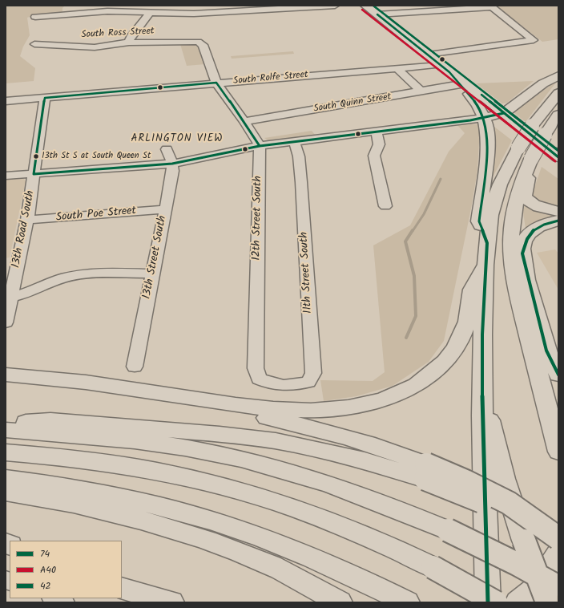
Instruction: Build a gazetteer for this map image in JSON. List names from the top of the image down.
{
  "streets": {
    "street": [
      "South Ross Street",
      "South Rolfe Street",
      "South Quinn Street",
      "South Poe Street",
      "12th Street South",
      "13th Road South",
      "13th Street South",
      "11th Street South"
    ]
  },
  "crossings": [
    ["South Ross Street", "South Rolfe Street"],
    ["South Rolfe Street", "13th Road South"],
    ["South Poe Street", "13th Road South"],
    ["South Poe Street", "13th Street South"],
    ["12th Street South", "11th Street South"]
  ],
  "districts": ["ARLINGTON VIEW"],
  "places": ["13th St S at South Queen St"],
  "lines": ["transit line 42", "transit line A40", "transit line 74"],
  "legend": ["74", "A40", "42"]
}
